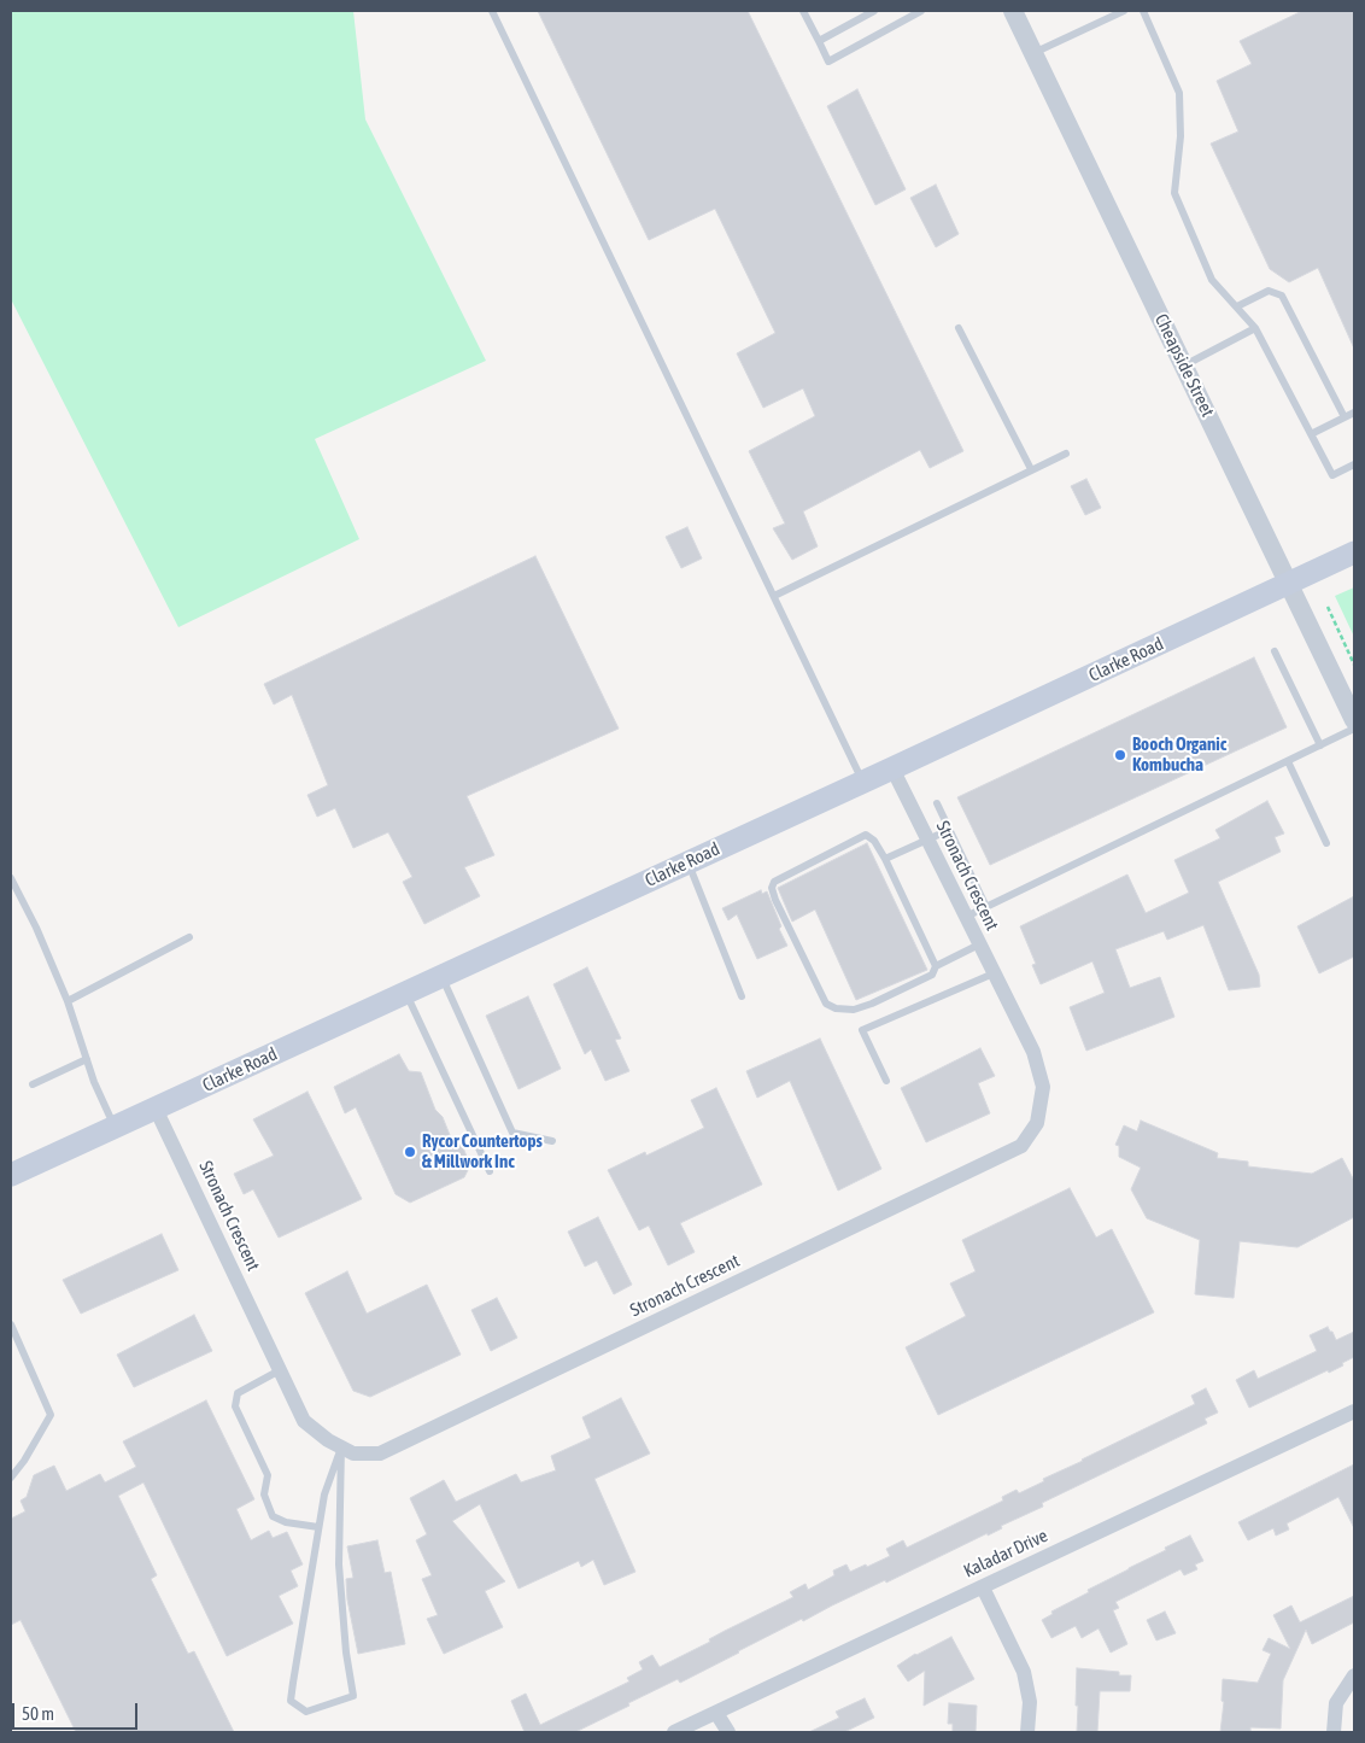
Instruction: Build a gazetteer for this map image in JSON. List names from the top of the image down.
{
  "streets": {
    "main road": ["Clarke Road"],
    "street": ["Cheapside Street", "Stronach Crescent", "Kaladar Drive"]
  },
  "crossings": [
    ["Cheapside Street", "Clarke Road"],
    ["Clarke Road", "Stronach Crescent"]
  ],
  "places": ["Booch Organic Kombucha", "Rycor Countertops & Millwork Inc"],
  "scale_bar": "50 m"
}
